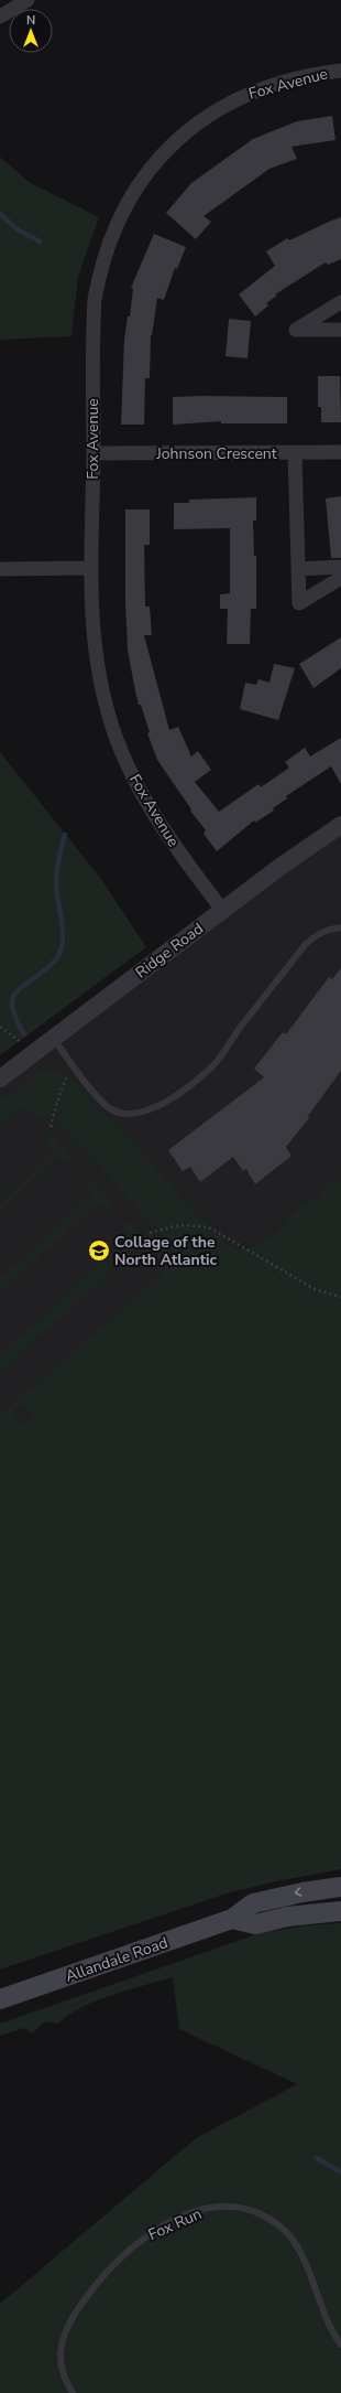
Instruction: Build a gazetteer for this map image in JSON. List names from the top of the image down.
{
  "streets": {
    "main road": ["Allandale Road"],
    "street": ["Fox Avenue", "Johnson Crescent", "Ridge Road"],
    "lane": ["Fox Run"]
  },
  "crossings": [
    ["Fox Avenue", "Johnson Crescent"],
    ["Fox Avenue", "Ridge Road"]
  ],
  "places": {
    "school or university": ["Collage of the North Atlantic"]
  },
  "north": "top"
}
